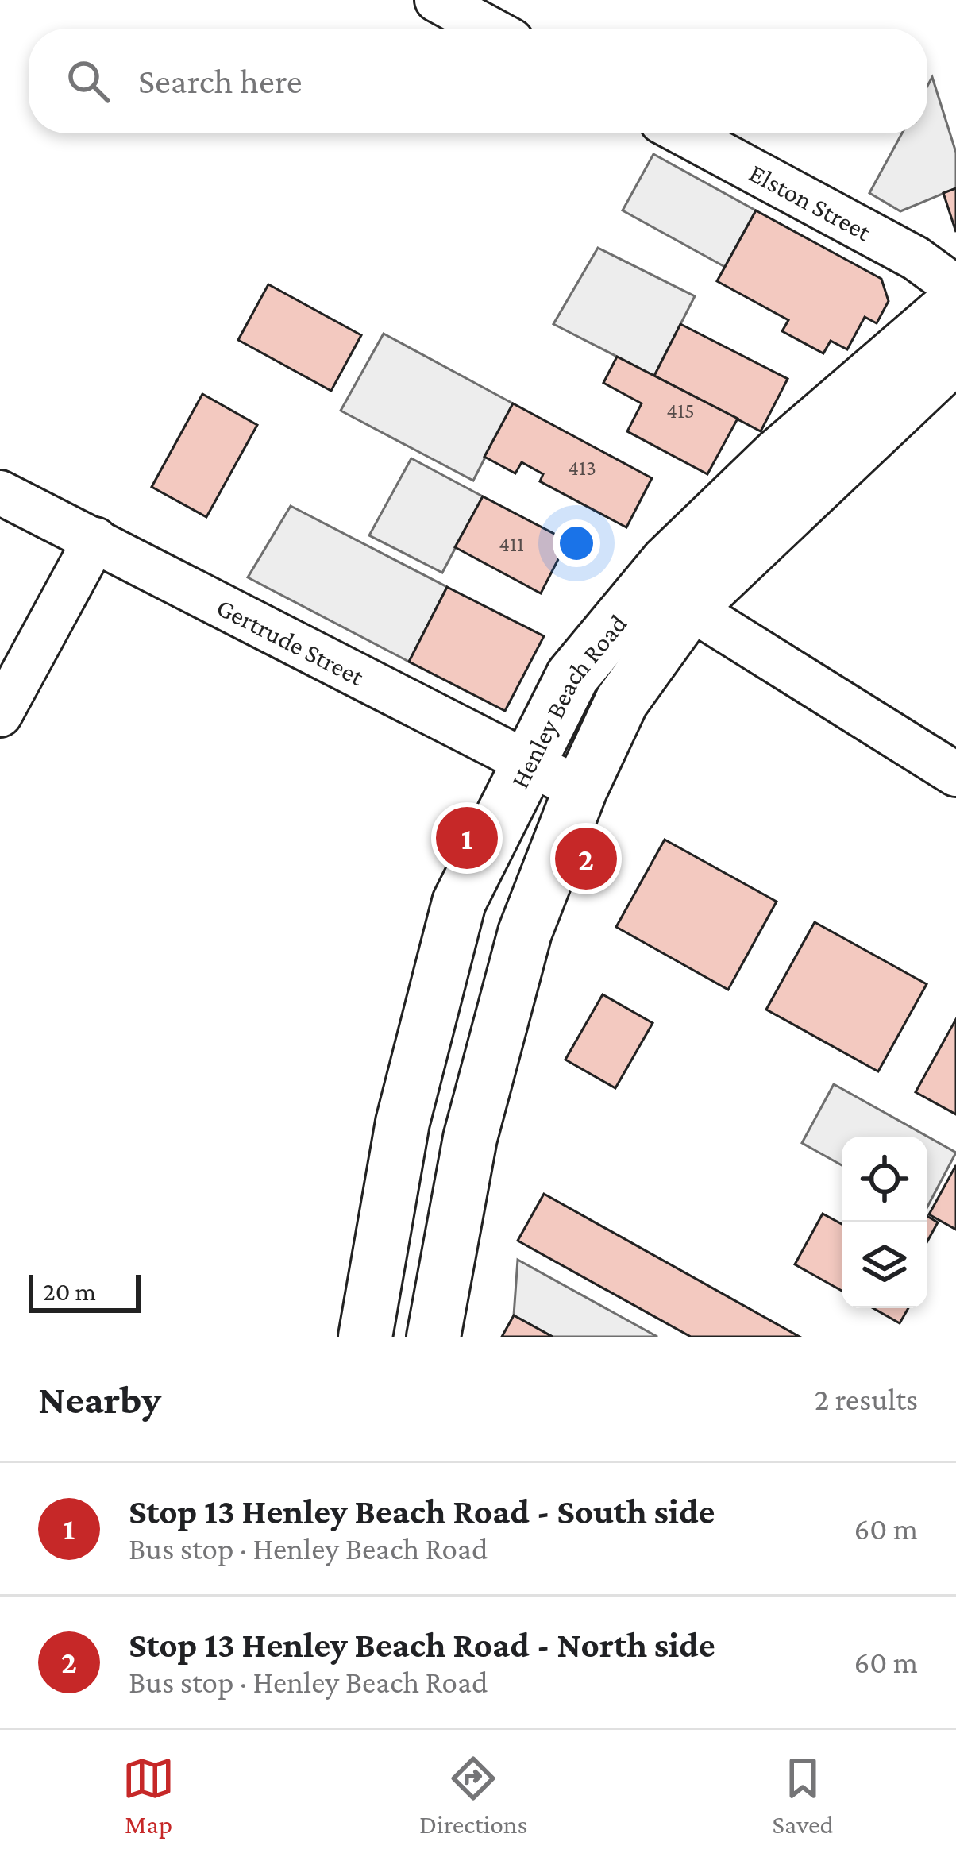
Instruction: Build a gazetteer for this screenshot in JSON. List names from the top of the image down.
{
  "streets": {
    "main road": ["Henley Beach Road"],
    "street": ["Elston Street", "Gertrude Street"]
  },
  "crossings": [
    ["Gertrude Street", "Henley Beach Road"]
  ],
  "house_numbers": ["415", "413", "411"],
  "scale_bar": "20 m",
  "page": {
    "search": "Search here",
    "pins": ["1", "2"],
    "scale": "20 m",
    "heading": ["Nearby", "2 results"],
    "list": [
      {
        "mark": "1",
        "name": "Stop 13 Henley Beach Road - South side",
        "note": "Bus stop · Henley Beach Road",
        "value": "60 m"
      },
      {
        "mark": "2",
        "name": "Stop 13 Henley Beach Road - North side",
        "note": "Bus stop · Henley Beach Road",
        "value": "60 m"
      }
    ],
    "nav": ["Map", "Directions", "Saved"]
  }
}
